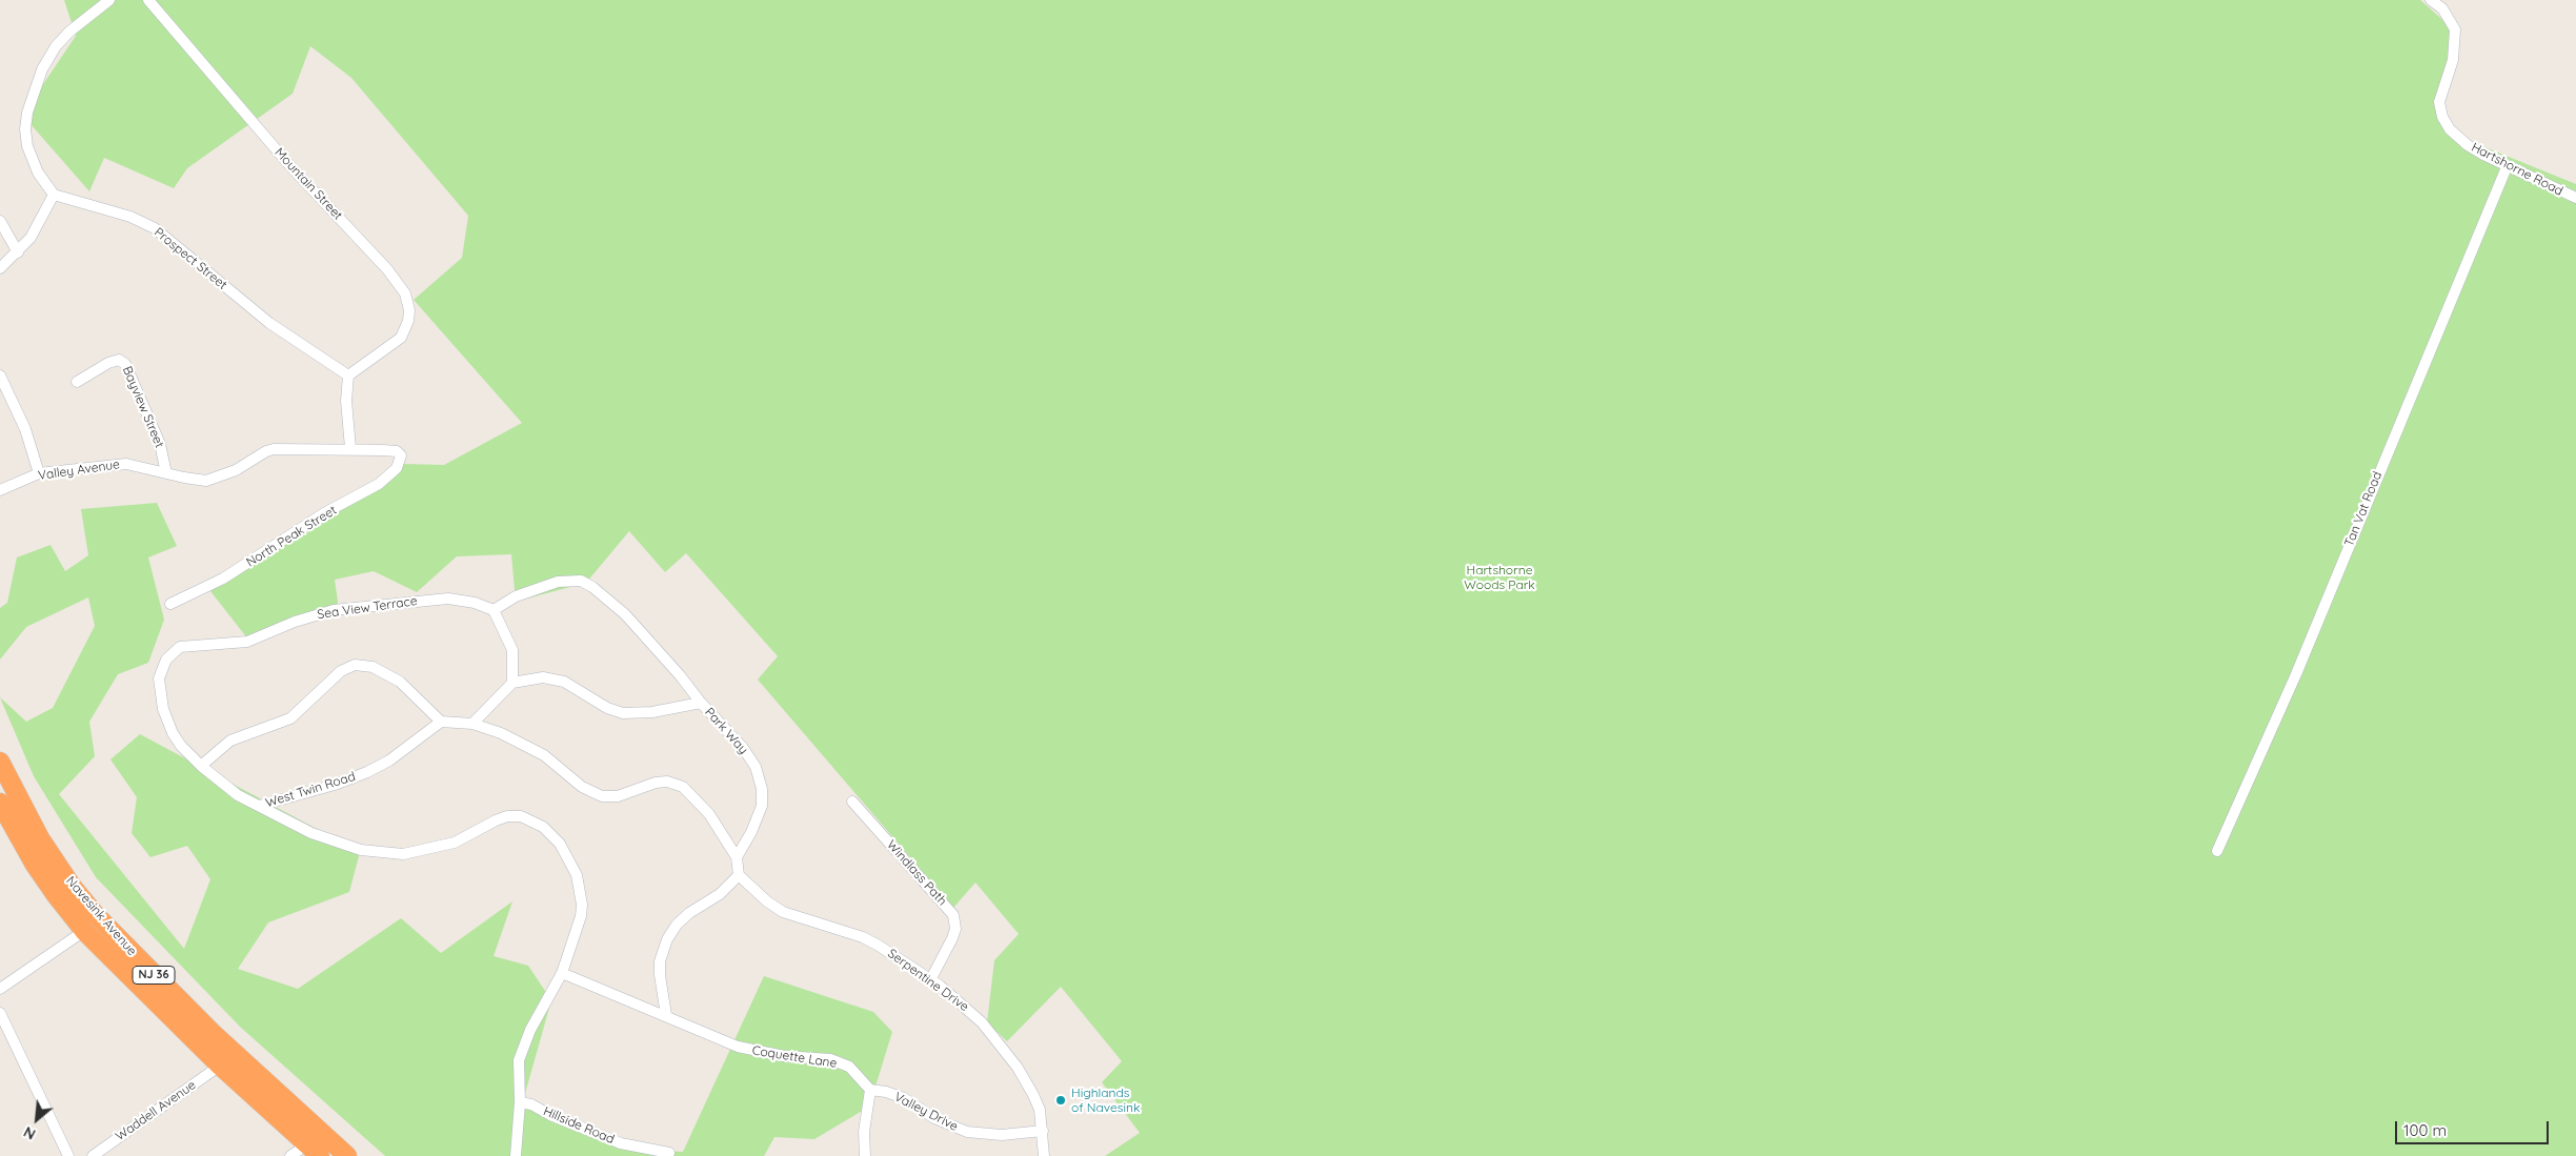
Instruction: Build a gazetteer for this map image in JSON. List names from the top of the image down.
{
  "streets": {
    "highway": ["Navesink Avenue", "NJ 36"],
    "street": [
      "Hartshorne Road",
      "Mountain Street",
      "Prospect Street",
      "Bayview Street",
      "Valley Avenue",
      "Tan Vat Road",
      "North Peak Street",
      "Sea View Terrace",
      "Park Way",
      "West Twin Road",
      "Windlass Path",
      "Serpentine Drive",
      "Coquette Lane",
      "Waddell Avenue",
      "Valley Drive",
      "Hillside Road"
    ]
  },
  "crossings": [
    ["Hartshorne Road", "Tan Vat Road"],
    ["Mountain Street", "Prospect Street"],
    ["Bayview Street", "Valley Avenue"],
    ["Valley Avenue", "North Peak Street"],
    ["Sea View Terrace", "Park Way"],
    ["Windlass Path", "Serpentine Drive"],
    ["Navesink Avenue", "Waddell Avenue"],
    ["Serpentine Drive", "Valley Drive"],
    ["Coquette Lane", "Valley Drive"]
  ],
  "parks": ["Hartshorne Woods Park"],
  "places": ["Highlands of Navesink"],
  "scale_bar": "100 m",
  "north": "bottom left"
}
